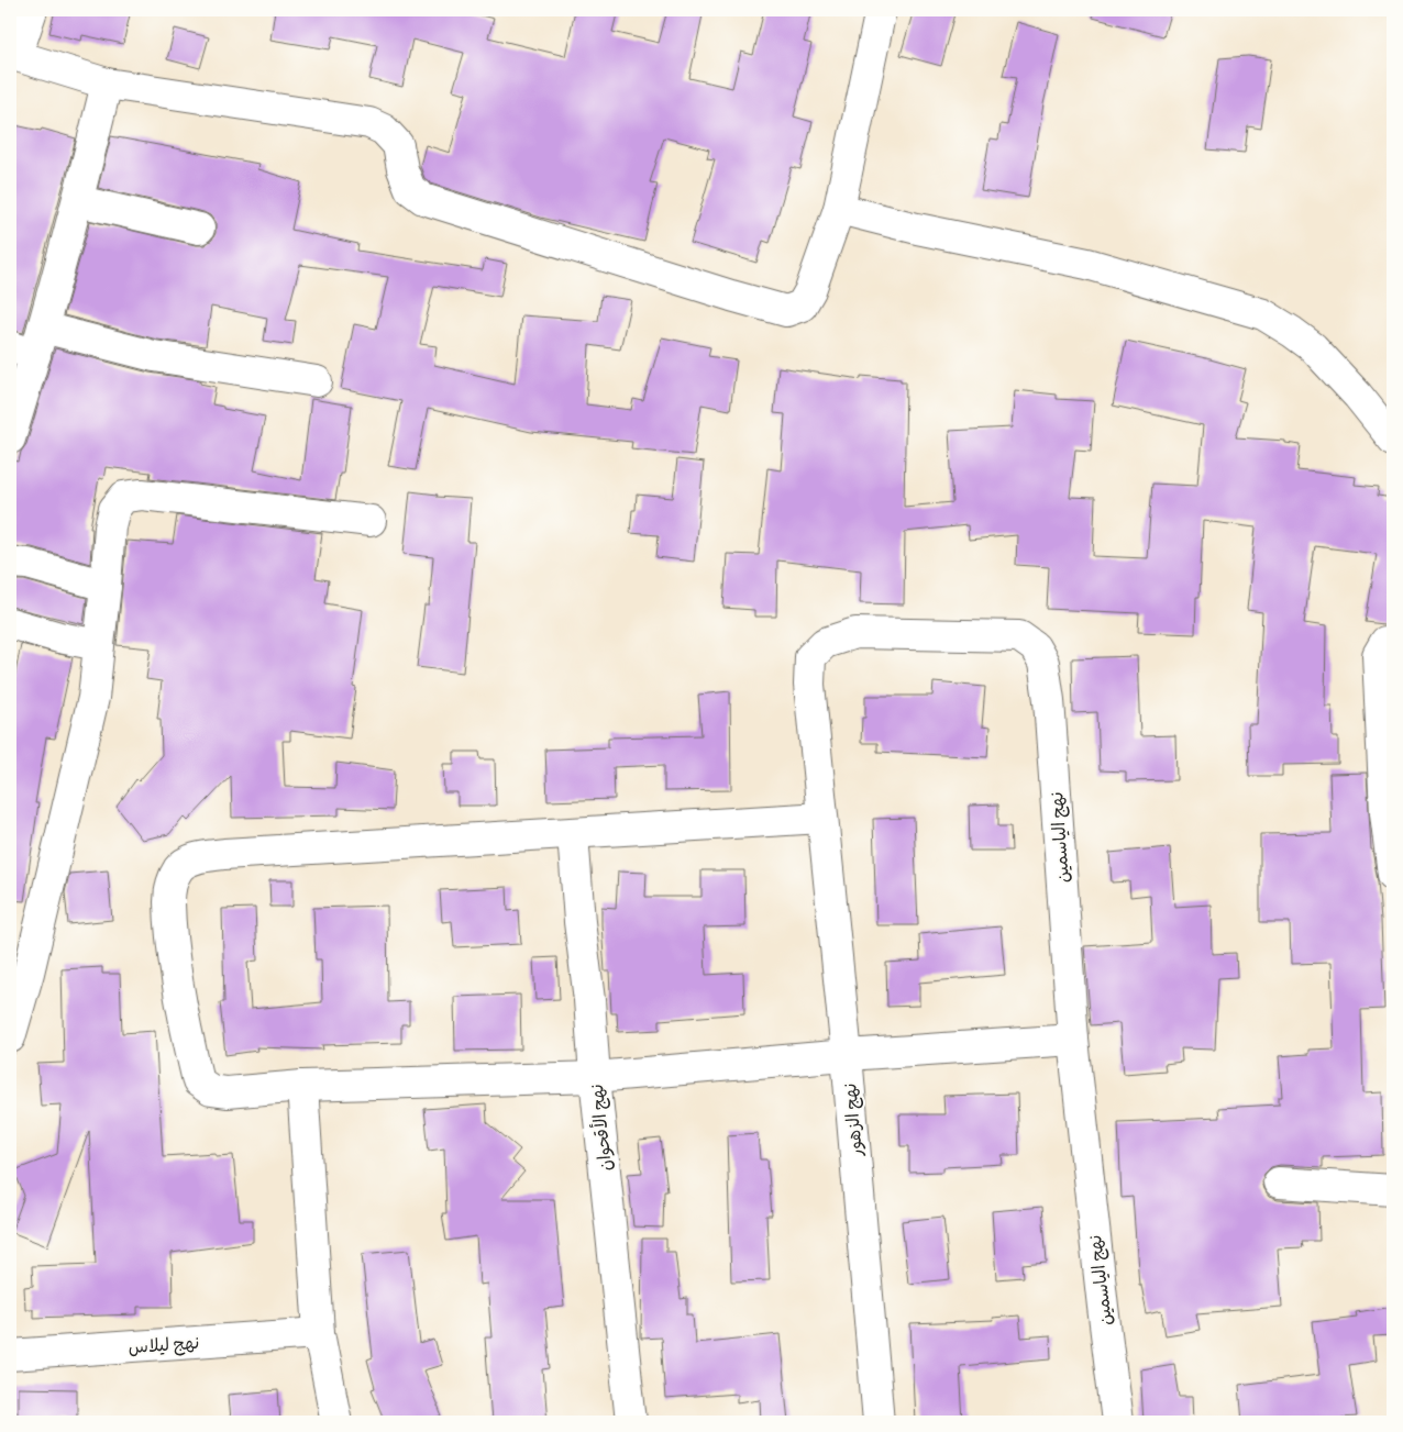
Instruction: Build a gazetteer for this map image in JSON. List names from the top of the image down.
{
  "streets": {
    "street": [
      "نهج الياسمين",
      "نهج الزهور",
      "نهج الأقحوان",
      "نهج ليلاس"
    ]
  },
  "crossings": [
    ["نهج الياسمين", "نهج الزهور"]
  ]
}
